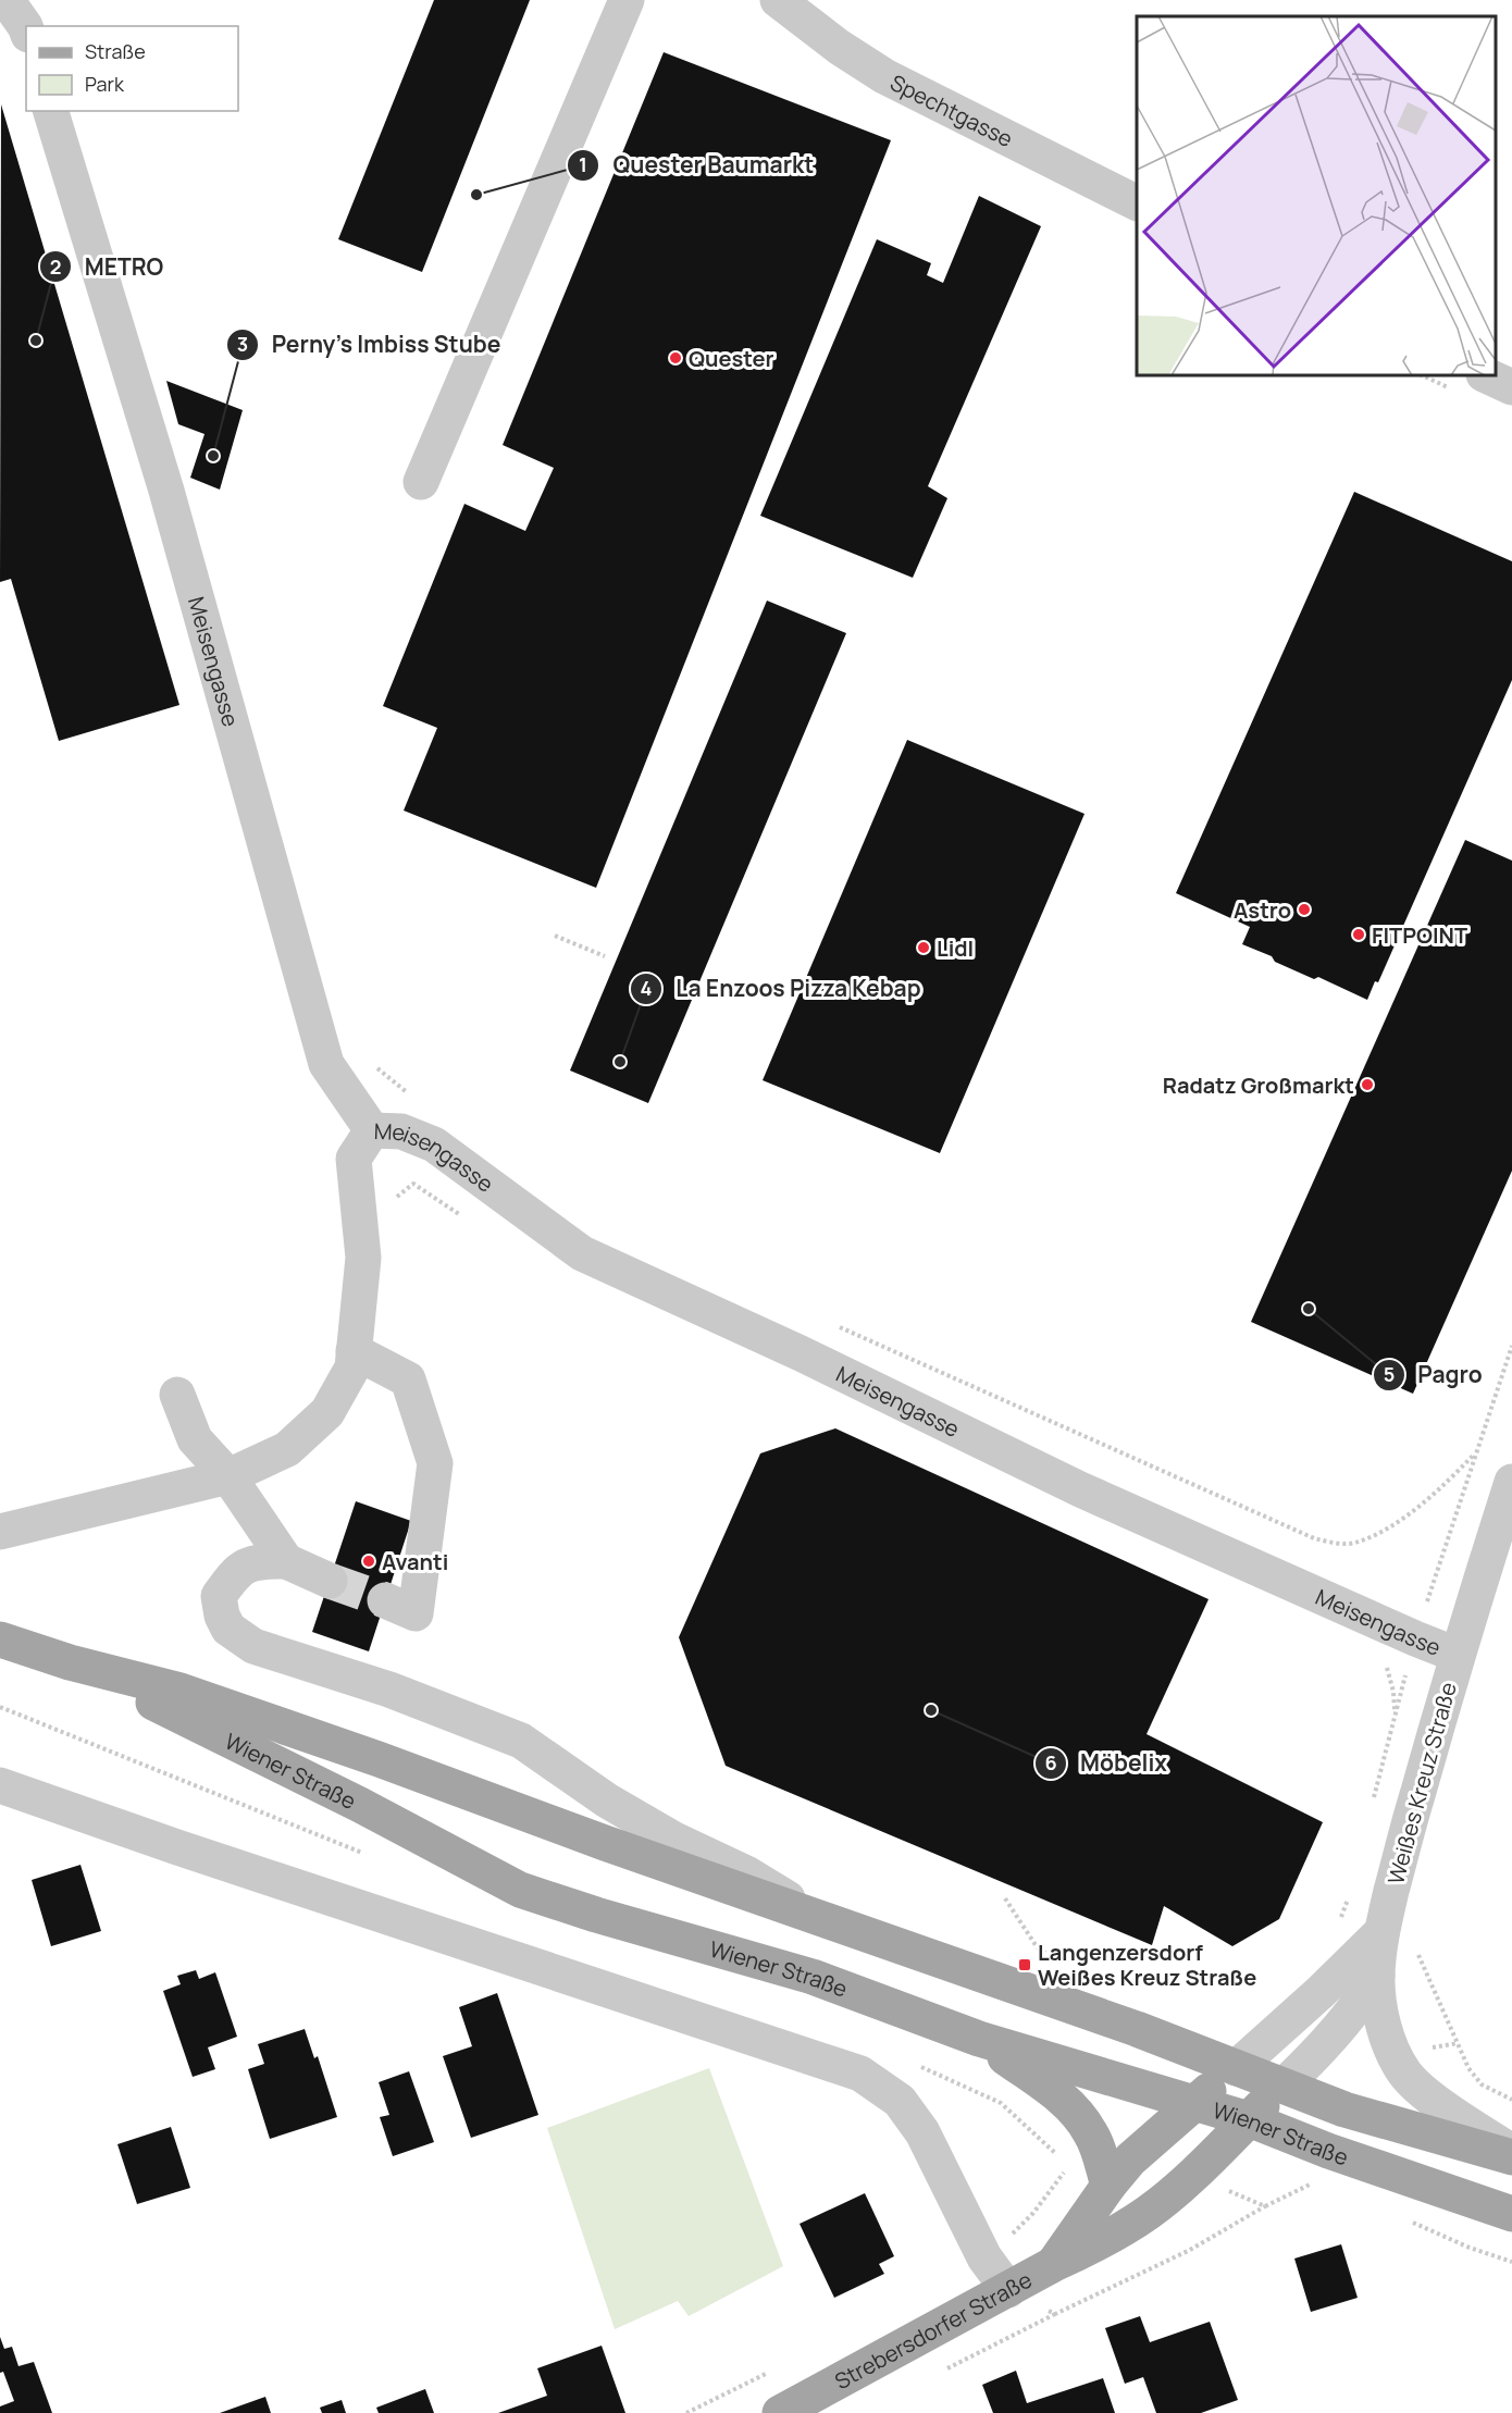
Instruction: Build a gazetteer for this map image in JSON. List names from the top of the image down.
{
  "streets": {
    "main road": ["Wiener Straße", "Strebersdorfer Straße"],
    "street": ["Spechtgasse", "Meisengasse", "Weißes Kreuz Straße"]
  },
  "crossings": [
    ["Meisengasse", "Weißes Kreuz Straße"],
    ["Wiener Straße", "Weißes Kreuz Straße"],
    ["Wiener Straße", "Strebersdorfer Straße"],
    ["Weißes Kreuz Straße", "Strebersdorfer Straße"]
  ],
  "places": {
    "other": [
      "Quester Baumarkt",
      "METRO",
      "Quester",
      "Perny’s Imbiss Stube",
      "Astro",
      "FITPOINT",
      "Lidl",
      "La Enzoos Pizza Kebap",
      "Radatz Großmarkt",
      "Pagro",
      "Avanti",
      "Möbelix"
    ],
    "transit": ["Langenzersdorf Weißes Kreuz Straße"]
  },
  "legend": ["Straße", "Park"]
}
